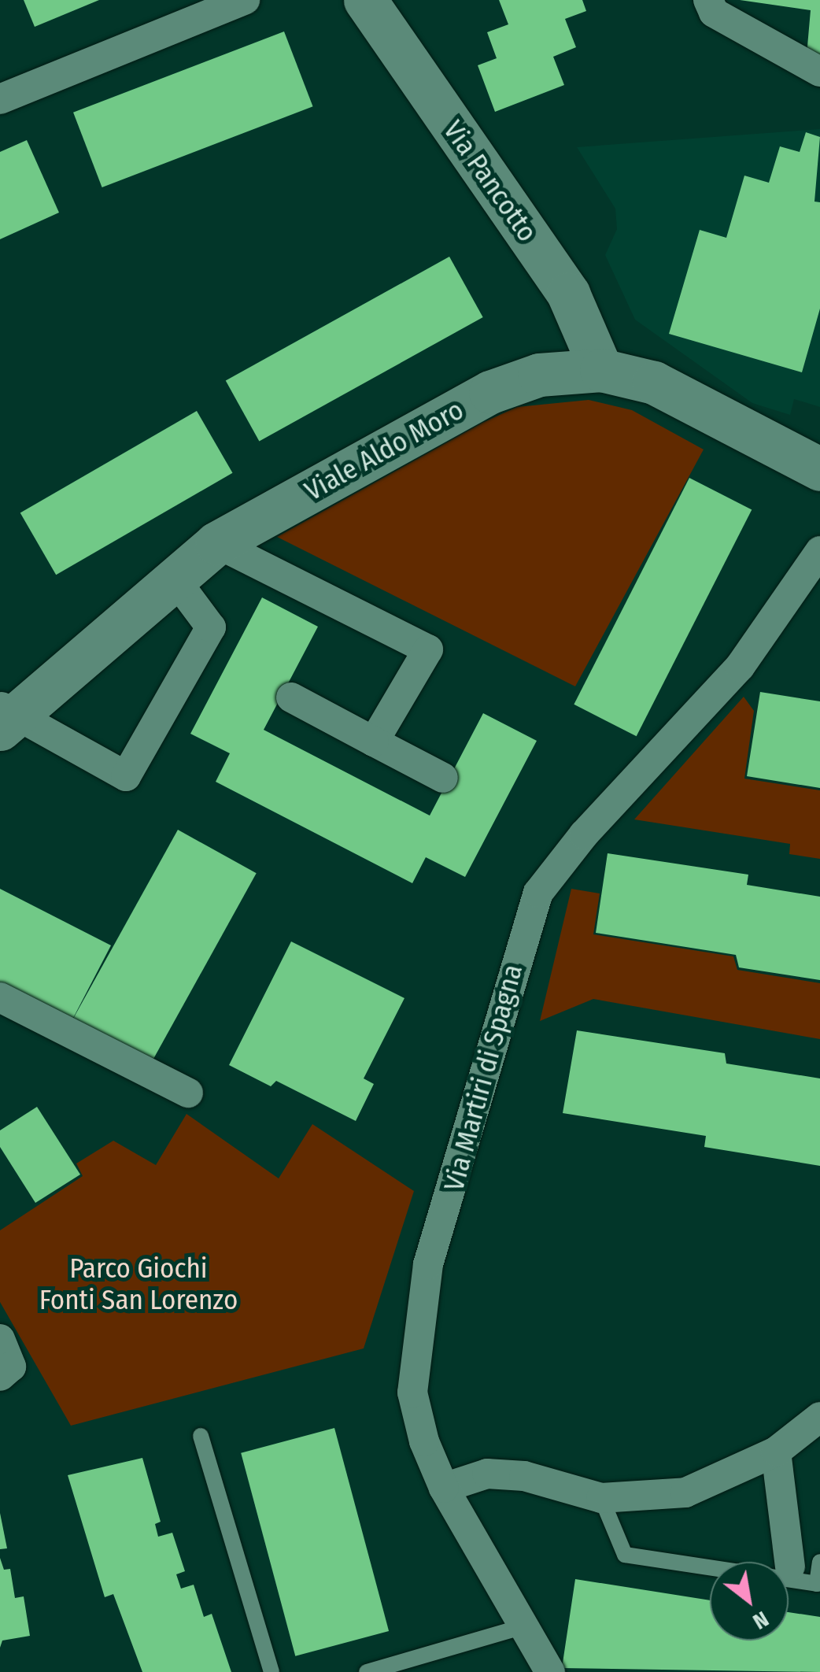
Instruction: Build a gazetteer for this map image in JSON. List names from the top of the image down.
{
  "streets": {
    "street": ["Via Pancotto", "Viale Aldo Moro", "Via Martiri di Spagna"]
  },
  "crossings": [
    ["Via Pancotto", "Viale Aldo Moro"]
  ],
  "parks": ["Parco Giochi Fonti San Lorenzo"],
  "north": "bottom right"
}
